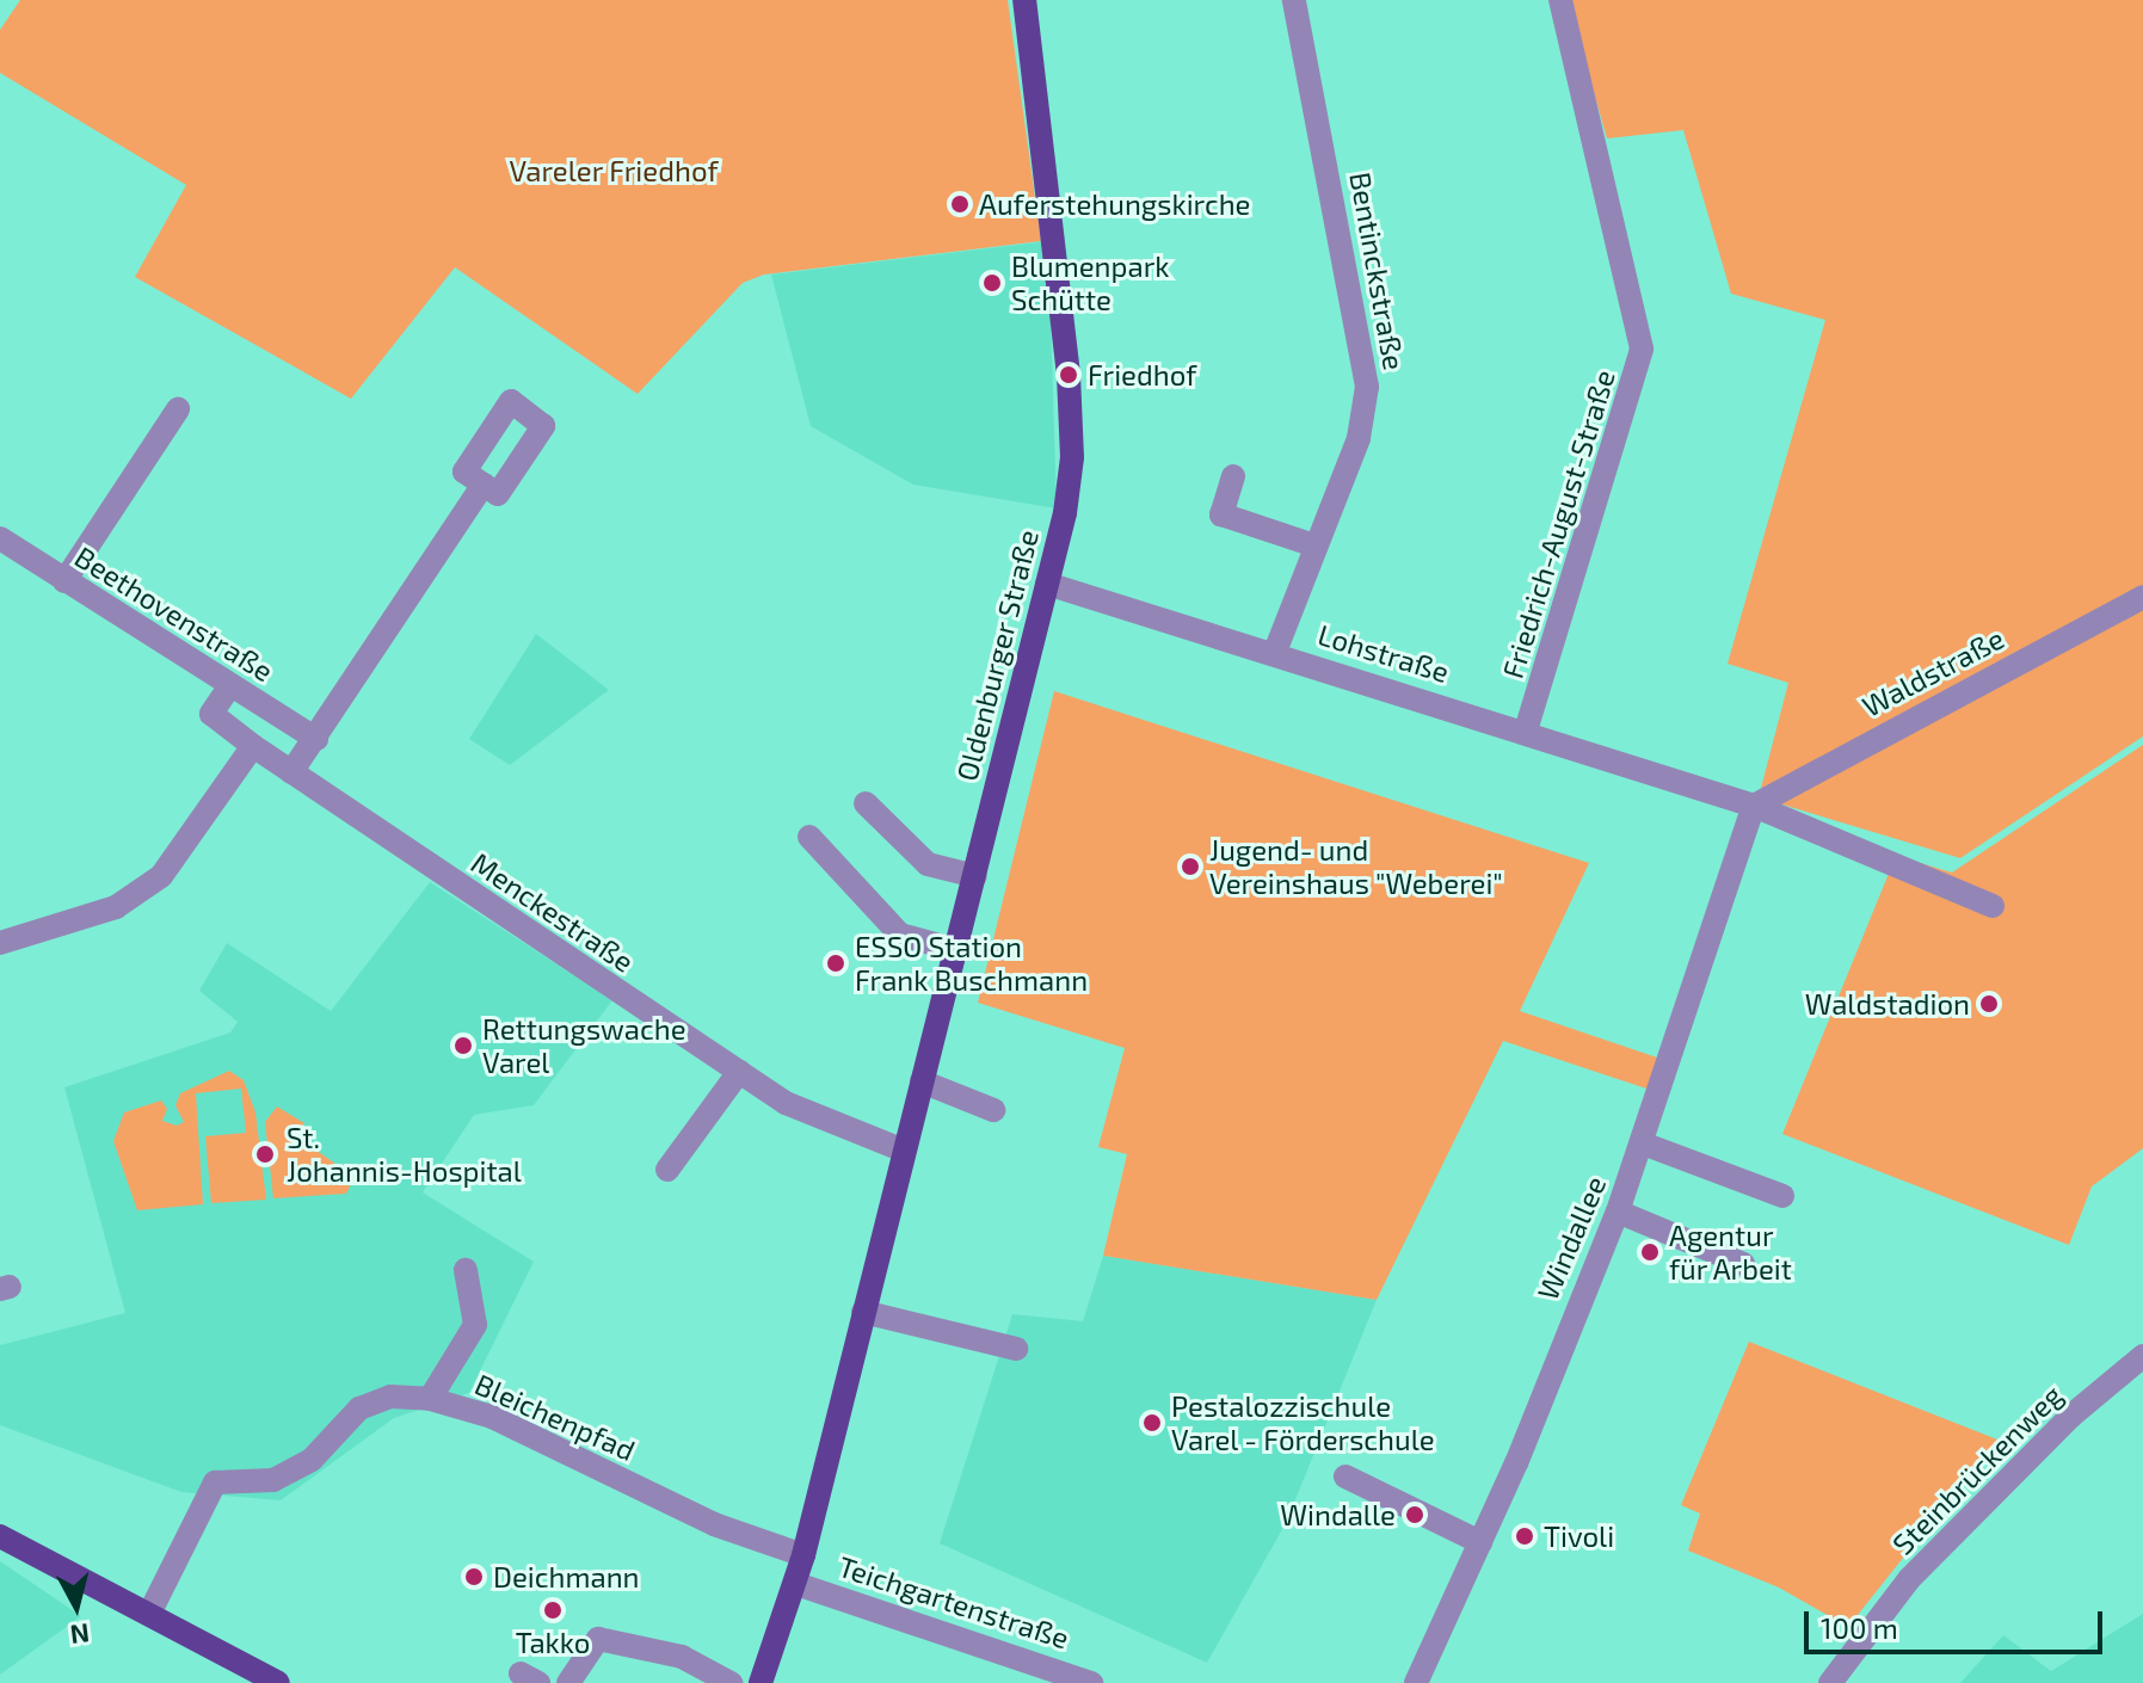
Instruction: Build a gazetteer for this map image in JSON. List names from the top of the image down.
{
  "streets": {
    "main road": ["Oldenburger Straße"],
    "street": [
      "Bentinckstraße",
      "Friedrich-August-Straße",
      "Beethovenstraße",
      "Lohstraße",
      "Waldstraße",
      "Menckestraße",
      "Windallee",
      "Bleichenpfad",
      "Steinbrückenweg",
      "Teichgartenstraße"
    ]
  },
  "crossings": [
    ["Bentinckstraße", "Lohstraße"],
    ["Friedrich-August-Straße", "Lohstraße"],
    ["Beethovenstraße", "Menckestraße"],
    ["Lohstraße", "Oldenburger Straße"],
    ["Lohstraße", "Waldstraße"],
    ["Lohstraße", "Windallee"],
    ["Oldenburger Straße", "Menckestraße"],
    ["Oldenburger Straße", "Bleichenpfad"],
    ["Oldenburger Straße", "Teichgartenstraße"],
    ["Waldstraße", "Windallee"]
  ],
  "parks": ["Vareler Friedhof"],
  "places": [
    "Auferstehungskirche",
    "Blumenpark Schütte",
    "Friedhof",
    "Jugend- und Vereinshaus \"Weberei\"",
    "ESSO Station Frank Buschmann",
    "Waldstadion",
    "Rettungswache Varel",
    "St. Johannis-Hospital",
    "Agentur für Arbeit",
    "Pestalozzischule Varel - Förderschule",
    "Windalle",
    "Tivoli",
    "Deichmann",
    "Takko"
  ],
  "scale_bar": "100 m",
  "north": "bottom"
}
